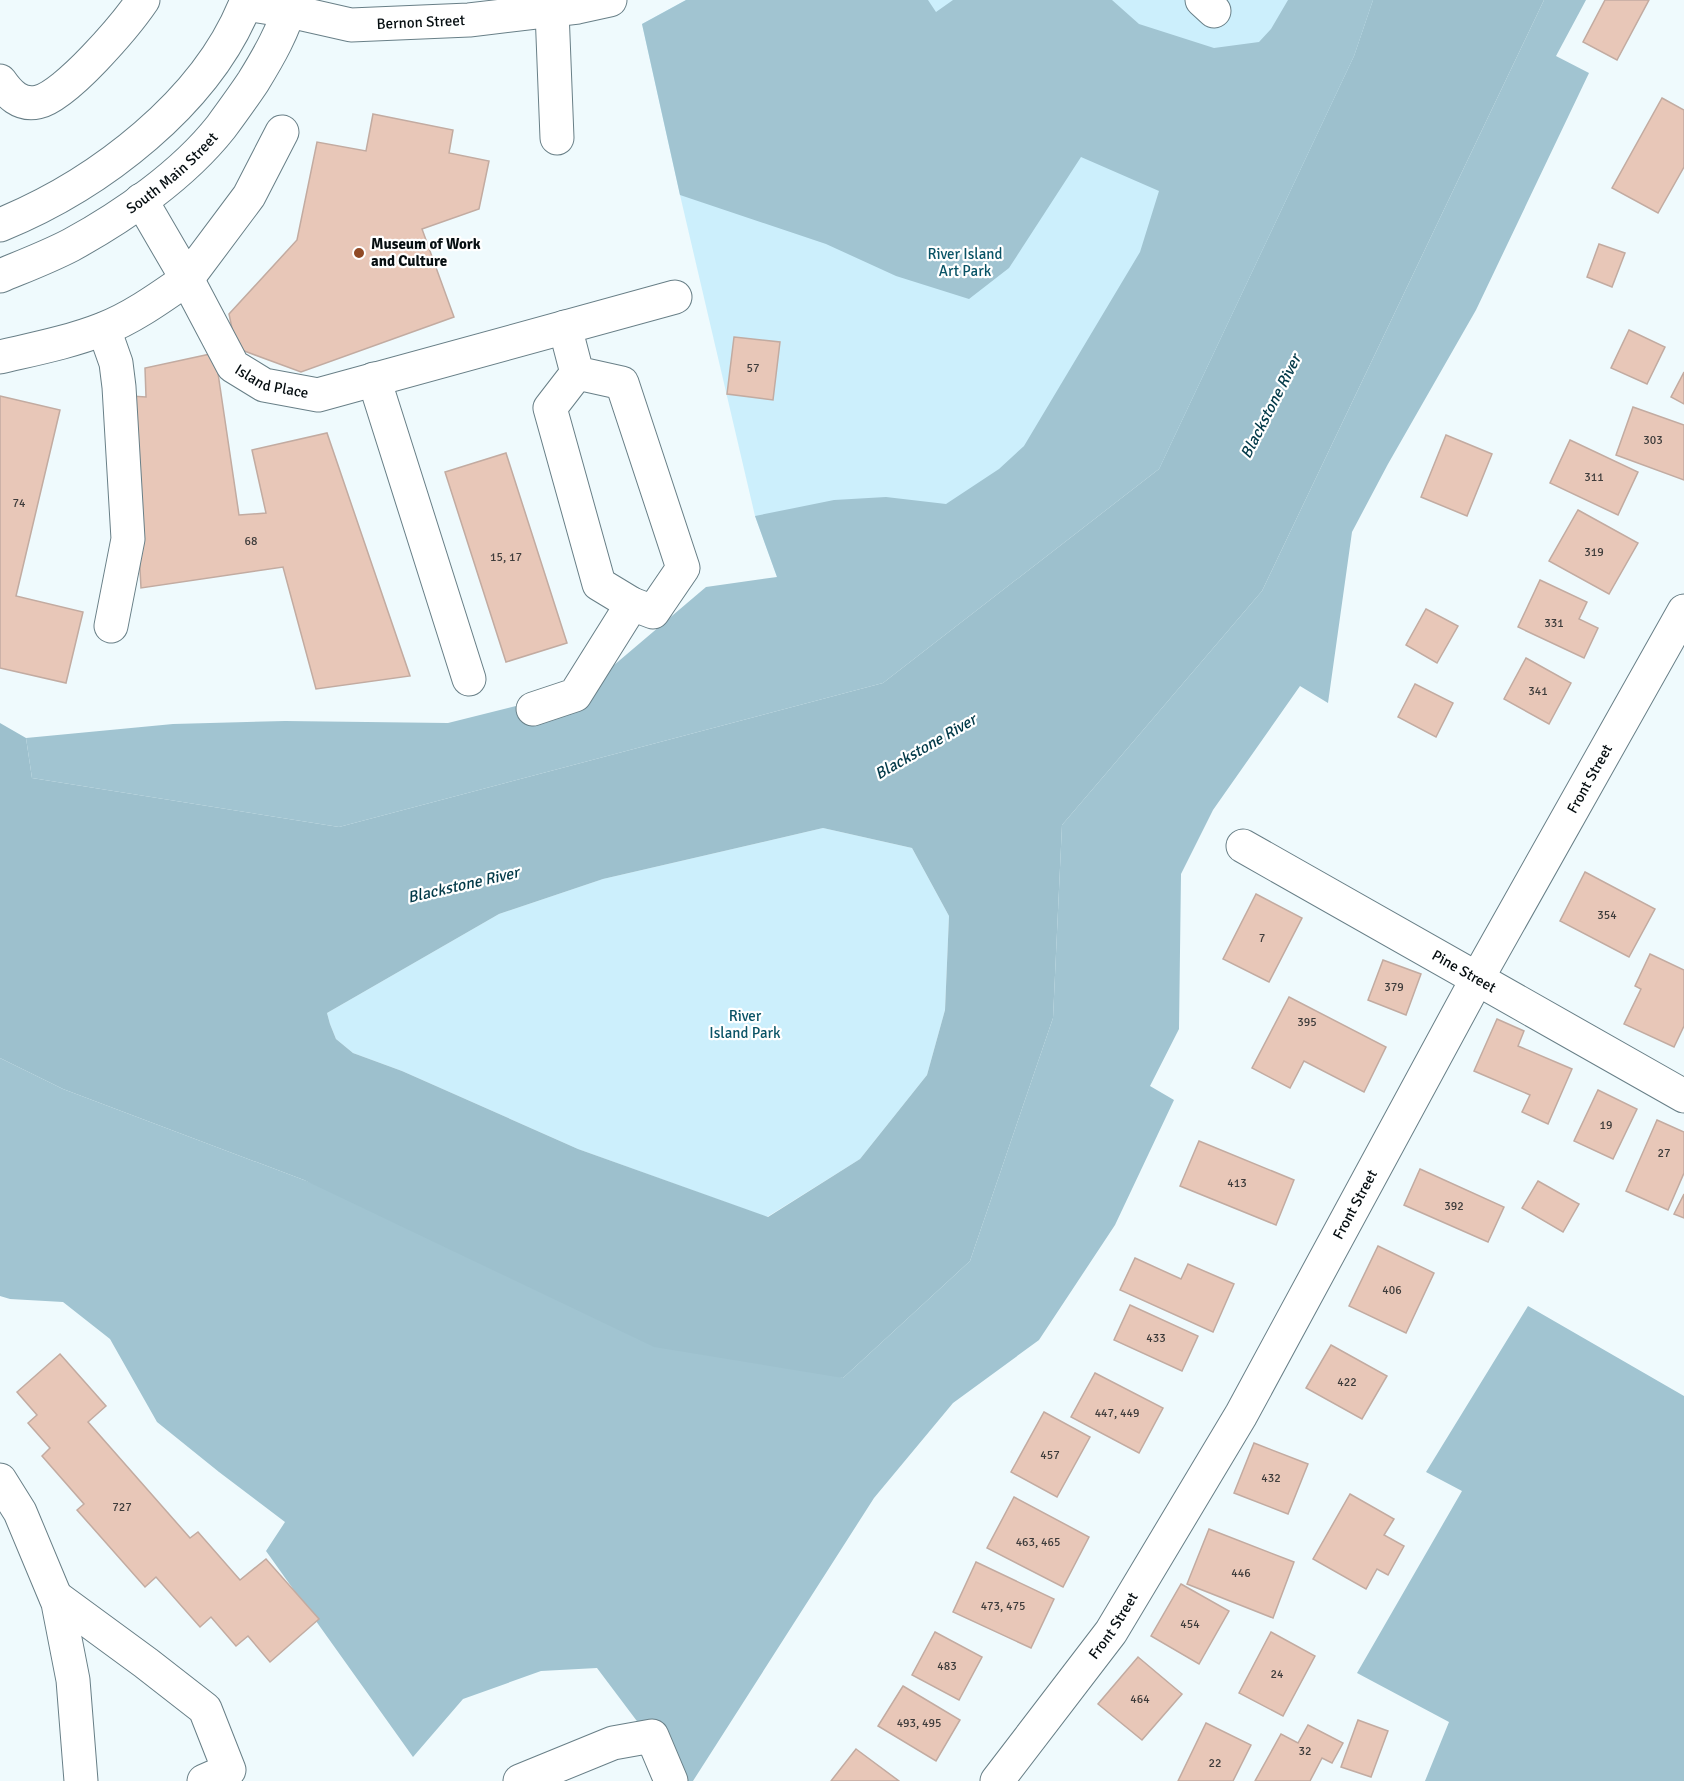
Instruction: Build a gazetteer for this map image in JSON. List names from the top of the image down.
{
  "streets": {
    "street": [
      "Bernon Street",
      "South Main Street",
      "Island Place",
      "Front Street",
      "Pine Street"
    ]
  },
  "crossings": [
    ["Bernon Street", "South Main Street"],
    ["South Main Street", "Island Place"],
    ["Front Street", "Pine Street"]
  ],
  "water": ["Blackstone River"],
  "parks": ["River Island Art Park", "River Island Park"],
  "places": ["Museum of Work and Culture"],
  "house_numbers": [
    "57",
    "303",
    "311",
    "74",
    "68",
    "319",
    "15, 17",
    "331",
    "341",
    "354",
    "7",
    "379",
    "395",
    "19",
    "27",
    "413",
    "392",
    "406",
    "433",
    "422",
    "447, 449",
    "457",
    "432",
    "727",
    "463, 465",
    "446",
    "473, 475",
    "454",
    "483",
    "24",
    "464",
    "493, 495",
    "32",
    "22"
  ]
}
